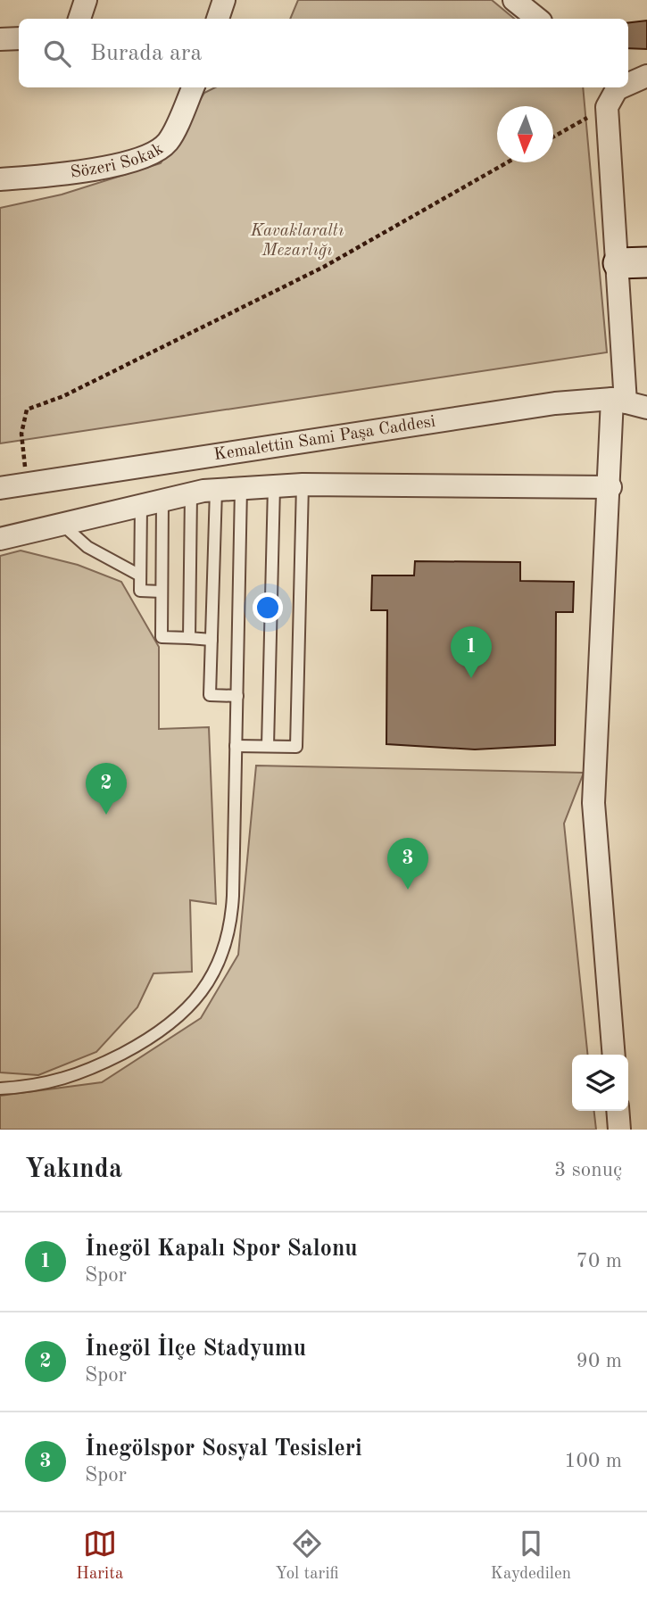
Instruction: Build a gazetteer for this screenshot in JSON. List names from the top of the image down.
{
  "streets": {
    "street": ["Sözeri Sokak", "Kemalettin Sami Paşa Caddesi"]
  },
  "parks": ["Kavaklaraltı Mezarlığı"],
  "north": "bottom",
  "page": {
    "search": "Burada ara",
    "pins": ["1", "2", "3"],
    "heading": ["Yakında", "3 sonuç"],
    "list": [
      {
        "mark": "1",
        "name": "İnegöl Kapalı Spor Salonu",
        "note": "Spor",
        "value": "70 m"
      },
      {
        "mark": "2",
        "name": "İnegöl İlçe Stadyumu",
        "note": "Spor",
        "value": "90 m"
      },
      {
        "mark": "3",
        "name": "İnegölspor Sosyal Tesisleri",
        "note": "Spor",
        "value": "100 m"
      }
    ],
    "nav": ["Harita", "Yol tarifi", "Kaydedilen"]
  }
}
